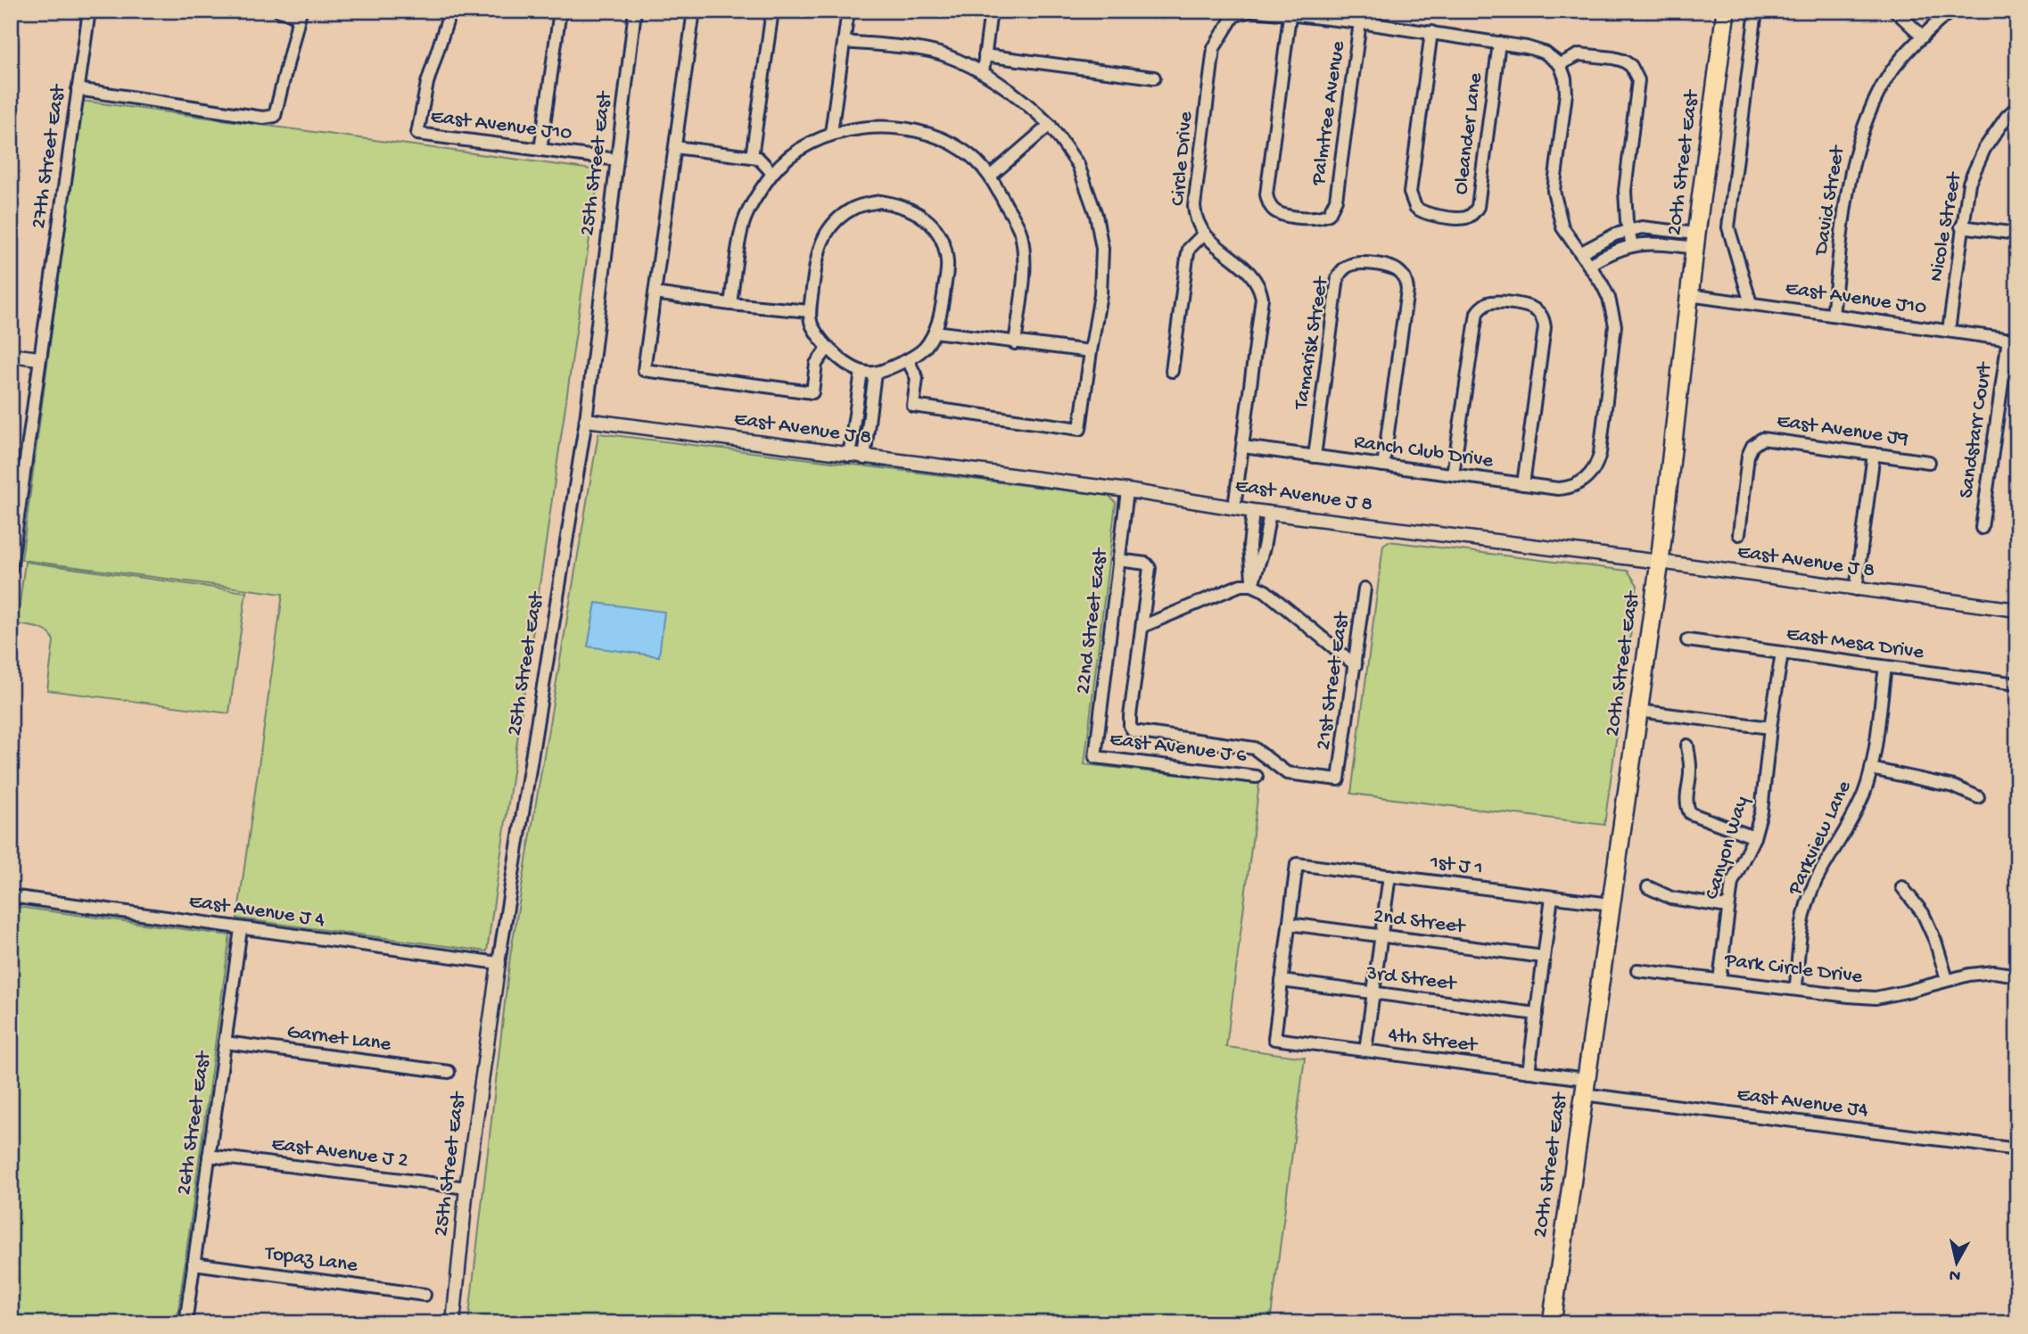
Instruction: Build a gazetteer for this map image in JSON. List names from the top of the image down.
{
  "streets": {
    "main road": ["20th Street East"],
    "street": [
      "Palmtree Avenue",
      "East Avenue J10",
      "Oleander Lane",
      "27th Street East",
      "Circle Drive",
      "25th Street East",
      "David Street",
      "Nicole Street",
      "Tamarisk Street",
      "East Avenue J 8",
      "East Avenue J9",
      "Sandstarr Court",
      "Ranch Club Drive",
      "22nd Street East",
      "East Mesa Drive",
      "21st Street East",
      "East Avenue J 6",
      "Parkview Lane",
      "Canyon Way",
      "1st J 1",
      "East Avenue J 4",
      "2nd Street",
      "Park Circle Drive",
      "3rd Street",
      "Garnet Lane",
      "4th Street",
      "East Avenue J4",
      "26th Street East",
      "East Avenue J 2",
      "Topaz Lane"
    ]
  },
  "crossings": [
    ["East Avenue J10", "20th Street East"],
    ["East Avenue J10", "25th Street East"],
    ["East Avenue J10", "David Street"],
    ["East Avenue J10", "Nicole Street"],
    ["East Avenue J10", "Sandstarr Court"],
    ["Circle Drive", "East Avenue J 8"],
    ["Circle Drive", "Ranch Club Drive"],
    ["20th Street East", "East Avenue J 8"],
    ["20th Street East", "1st J 1"],
    ["20th Street East", "4th Street"],
    ["20th Street East", "East Avenue J4"],
    ["25th Street East", "East Avenue J 8"],
    ["25th Street East", "East Avenue J 4"],
    ["25th Street East", "East Avenue J 2"],
    ["Tamarisk Street", "Ranch Club Drive"],
    ["East Avenue J 8", "22nd Street East"],
    ["22nd Street East", "East Avenue J 6"],
    ["East Mesa Drive", "Parkview Lane"],
    ["East Mesa Drive", "Canyon Way"],
    ["Parkview Lane", "Park Circle Drive"],
    ["Canyon Way", "Park Circle Drive"],
    ["1st J 1", "2nd Street"],
    ["East Avenue J 4", "26th Street East"],
    ["3rd Street", "4th Street"],
    ["Garnet Lane", "26th Street East"],
    ["4th Street", "East Avenue J4"],
    ["26th Street East", "East Avenue J 2"],
    ["26th Street East", "Topaz Lane"]
  ],
  "north": "bottom"
}
